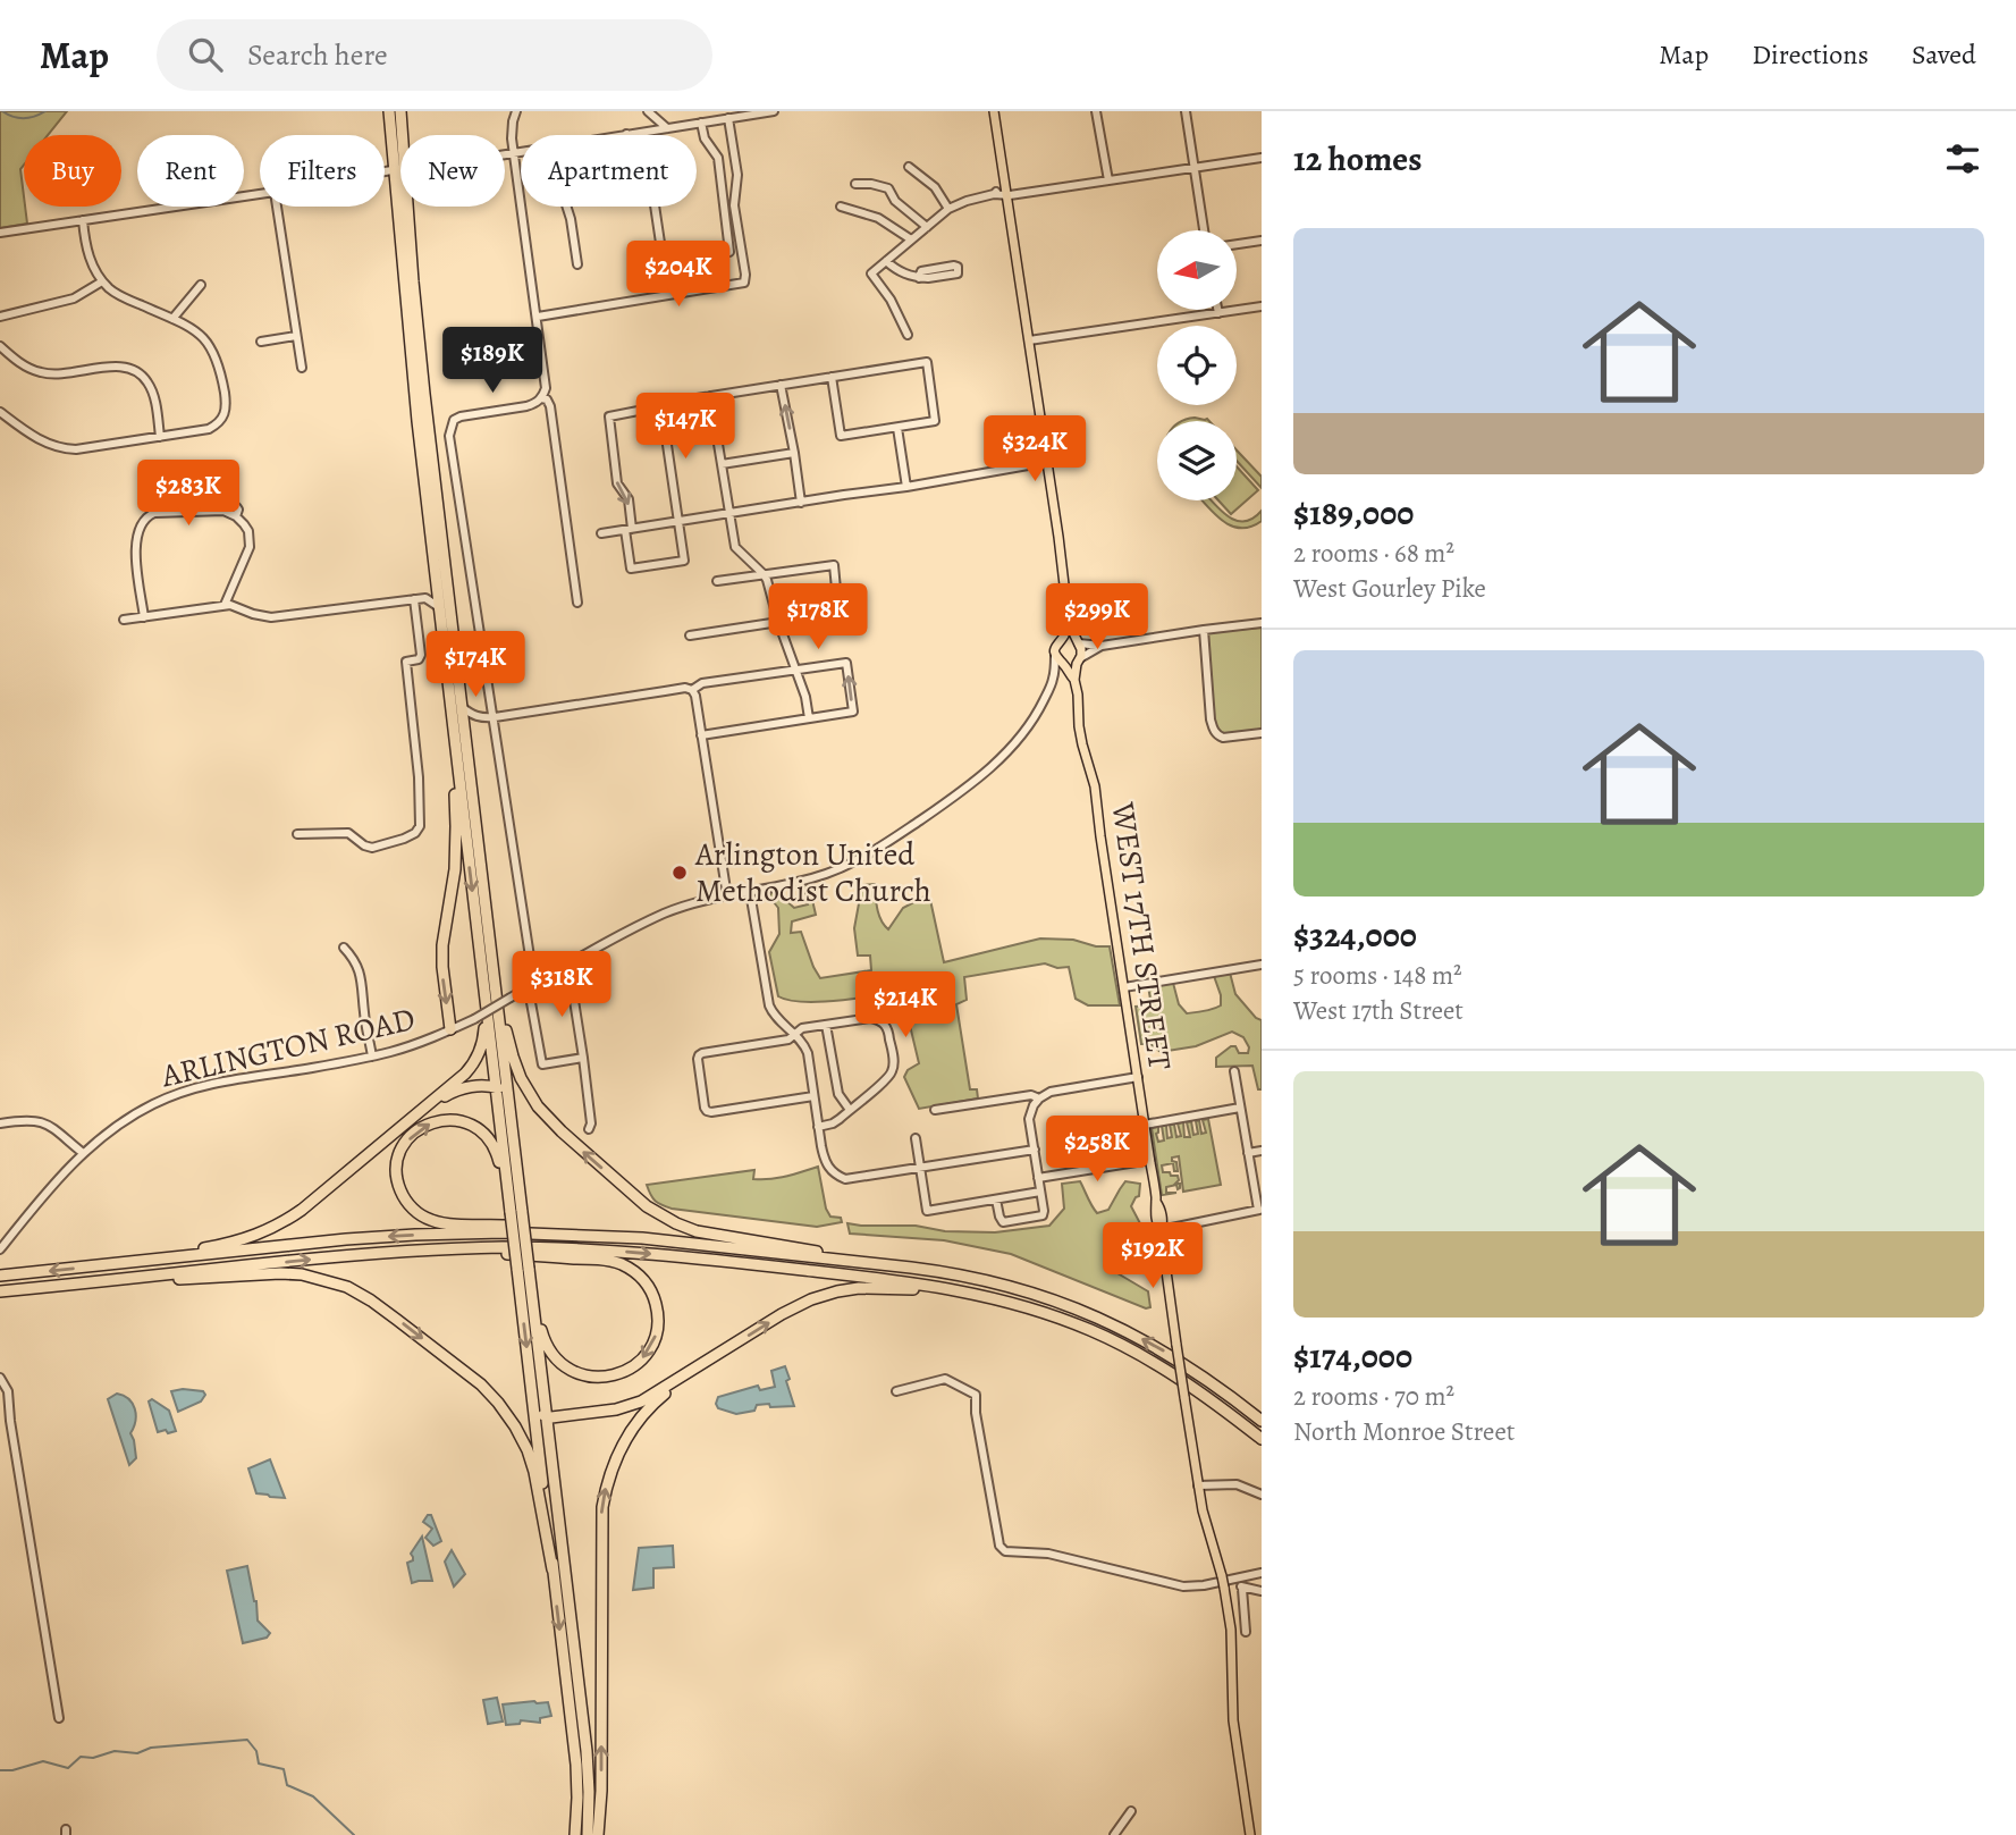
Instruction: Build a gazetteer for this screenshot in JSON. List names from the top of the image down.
{
  "streets": {
    "main road": ["WEST 17TH STREET"],
    "street": ["ARLINGTON ROAD"]
  },
  "crossings": [
    ["WEST 17TH STREET", "ARLINGTON ROAD"]
  ],
  "places": ["Arlington United Methodist Church"],
  "north": "left",
  "page": {
    "header": "Map",
    "search": "Search here",
    "nav": ["Map", "Directions", "Saved"],
    "heading": "12 homes",
    "chip": [
      "Buy",
      "Rent",
      "Filters",
      "New",
      "Apartment"
    ],
    "list": [
      {
        "name": "$189,000",
        "note": "2 rooms · 68 m² · West Gourley Pike"
      },
      {
        "name": "$324,000",
        "note": "5 rooms · 148 m² · West 17th Street"
      },
      {
        "name": "$174,000",
        "note": "2 rooms · 70 m² · North Monroe Street"
      }
    ],
    "price": [
      "$204K",
      "$189K",
      "$147K",
      "$324K",
      "$283K",
      "$178K",
      "$299K",
      "$174K",
      "$318K",
      "$214K",
      "$258K",
      "$192K"
    ]
  }
}
